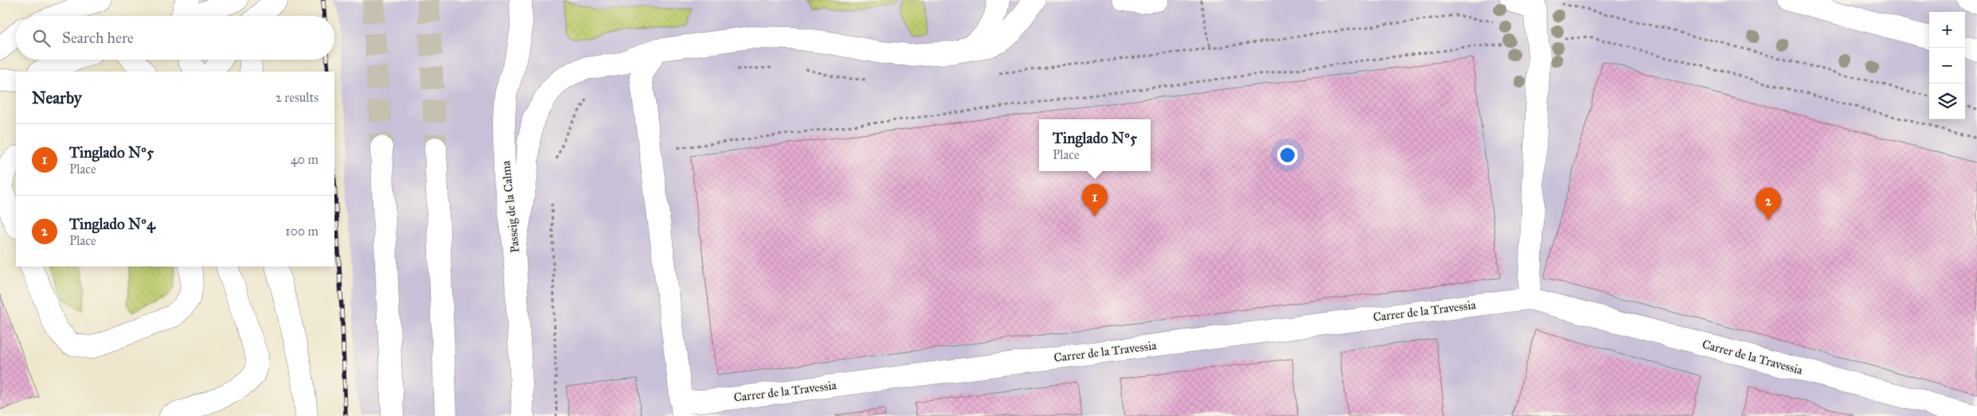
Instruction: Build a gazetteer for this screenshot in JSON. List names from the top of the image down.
{
  "streets": {
    "street": ["Passeig de la Calma", "Carrer de la Travessia"]
  },
  "page": {
    "map_buttons": ["+", "−"],
    "search": "Search here",
    "heading": ["Nearby", "2 results"],
    "popup": ["Tinglado Nº5", "Place"],
    "list": [
      {
        "mark": "1",
        "name": "Tinglado Nº5",
        "note": "Place",
        "value": "40 m"
      },
      {
        "mark": "2",
        "name": "Tinglado Nº4",
        "note": "Place",
        "value": "100 m"
      }
    ],
    "pins": ["1", "2"]
  }
}
